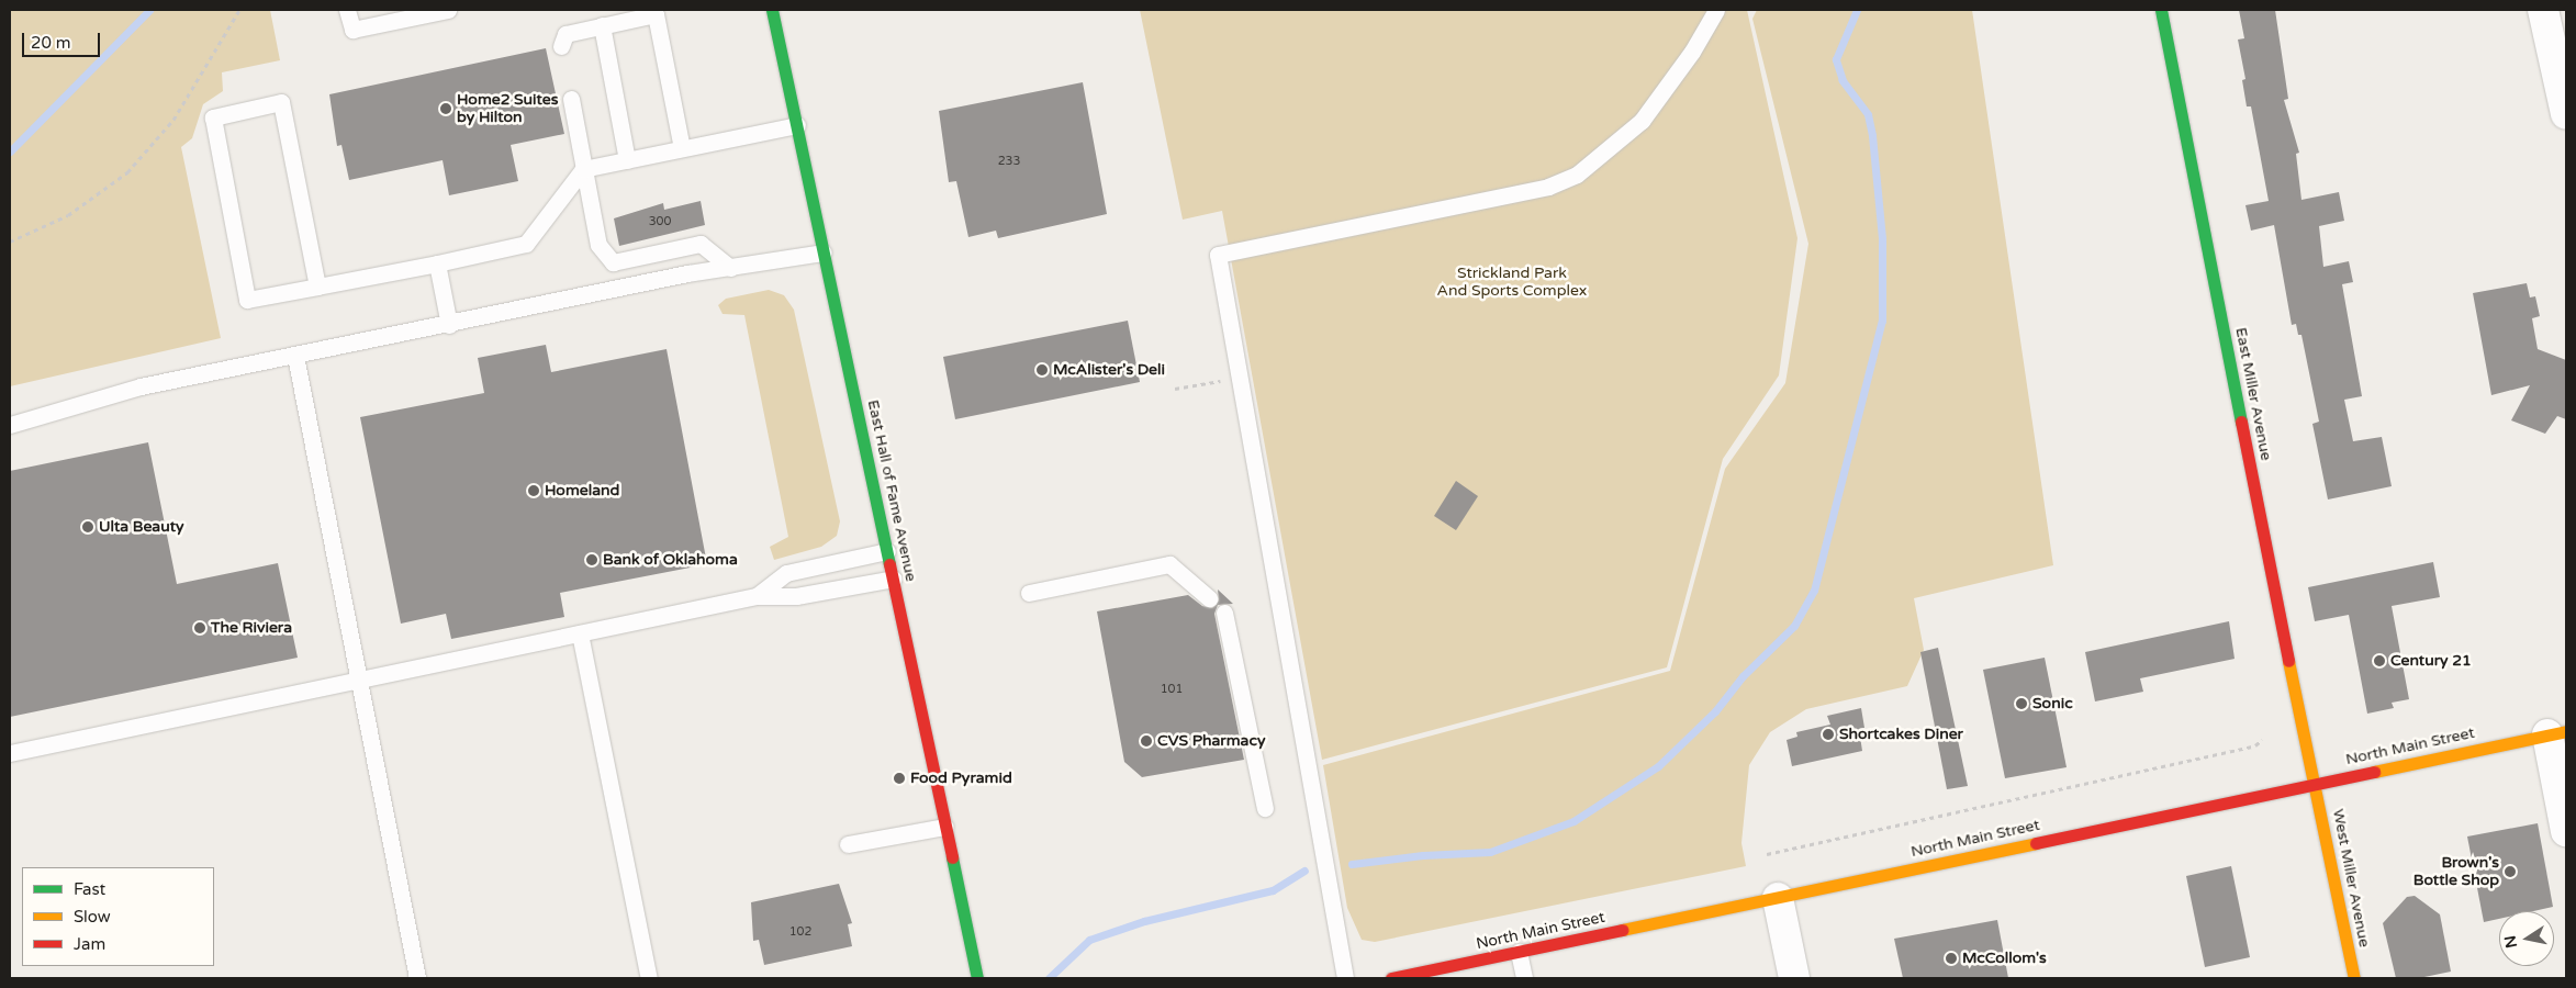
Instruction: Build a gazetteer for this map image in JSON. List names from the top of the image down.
{
  "streets": {
    "main road": [
      "East Miller Avenue",
      "East Hall of Fame Avenue",
      "North Main Street",
      "West Miller Avenue"
    ]
  },
  "crossings": [
    ["East Miller Avenue", "North Main Street"],
    ["East Miller Avenue", "West Miller Avenue"],
    ["North Main Street", "West Miller Avenue"]
  ],
  "parks": ["Strickland Park And Sports Complex"],
  "places": [
    "Home2 Suites by Hilton",
    "McAlister's Deli",
    "Homeland",
    "Ulta Beauty",
    "Bank of Oklahoma",
    "The Riviera",
    "Century 21",
    "Sonic",
    "Shortcakes Diner",
    "CVS Pharmacy",
    "Food Pyramid",
    "Brown's Bottle Shop",
    "McCollom's"
  ],
  "house_numbers": [
    "233",
    "300",
    "101",
    "102"
  ],
  "legend": ["Fast", "Slow", "Jam"],
  "scale_bar": "20 m",
  "north": "left"
}
